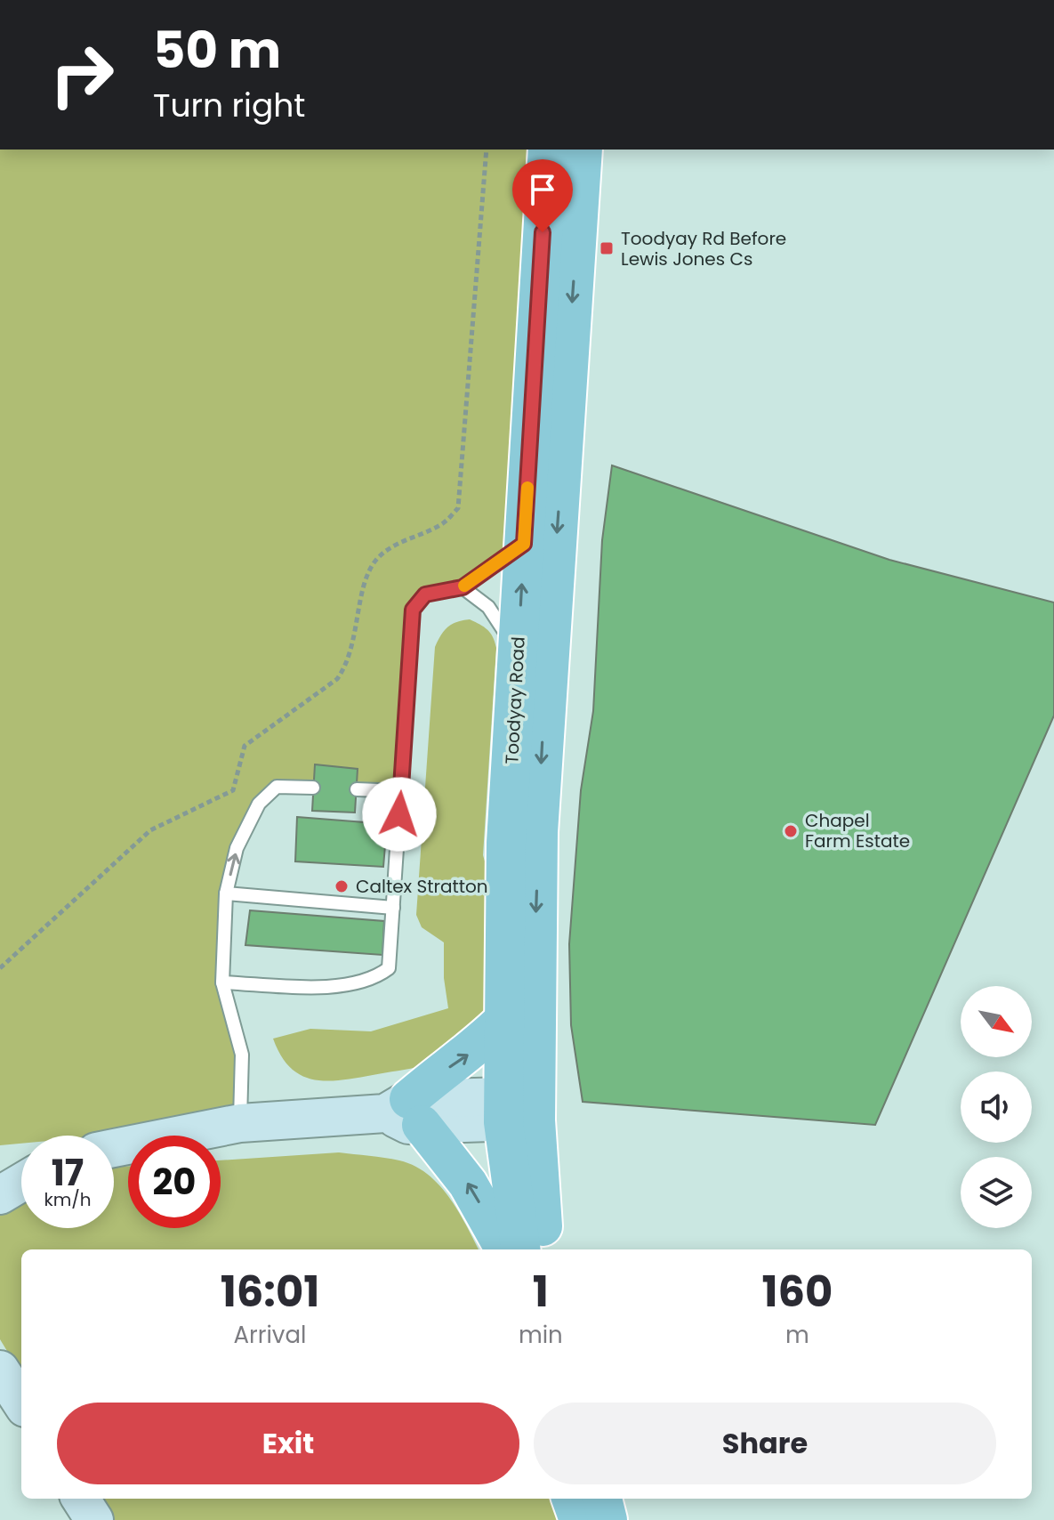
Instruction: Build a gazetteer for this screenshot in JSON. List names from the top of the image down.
{
  "streets": {
    "main road": ["Toodyay Road"]
  },
  "places": {
    "transit": ["Toodyay Rd Before Lewis Jones Cs"],
    "other": ["Chapel Farm Estate", "Caltex Stratton"]
  },
  "north": "bottom right",
  "page": {
    "turn": ["50 m", "Turn right"],
    "speed": "17 km/h",
    "limit": "20",
    "eta": [
      "16:01",
      "Arrival",
      "1",
      "min",
      "160",
      "m"
    ],
    "buttons": ["Exit", "Share"]
  }
}
